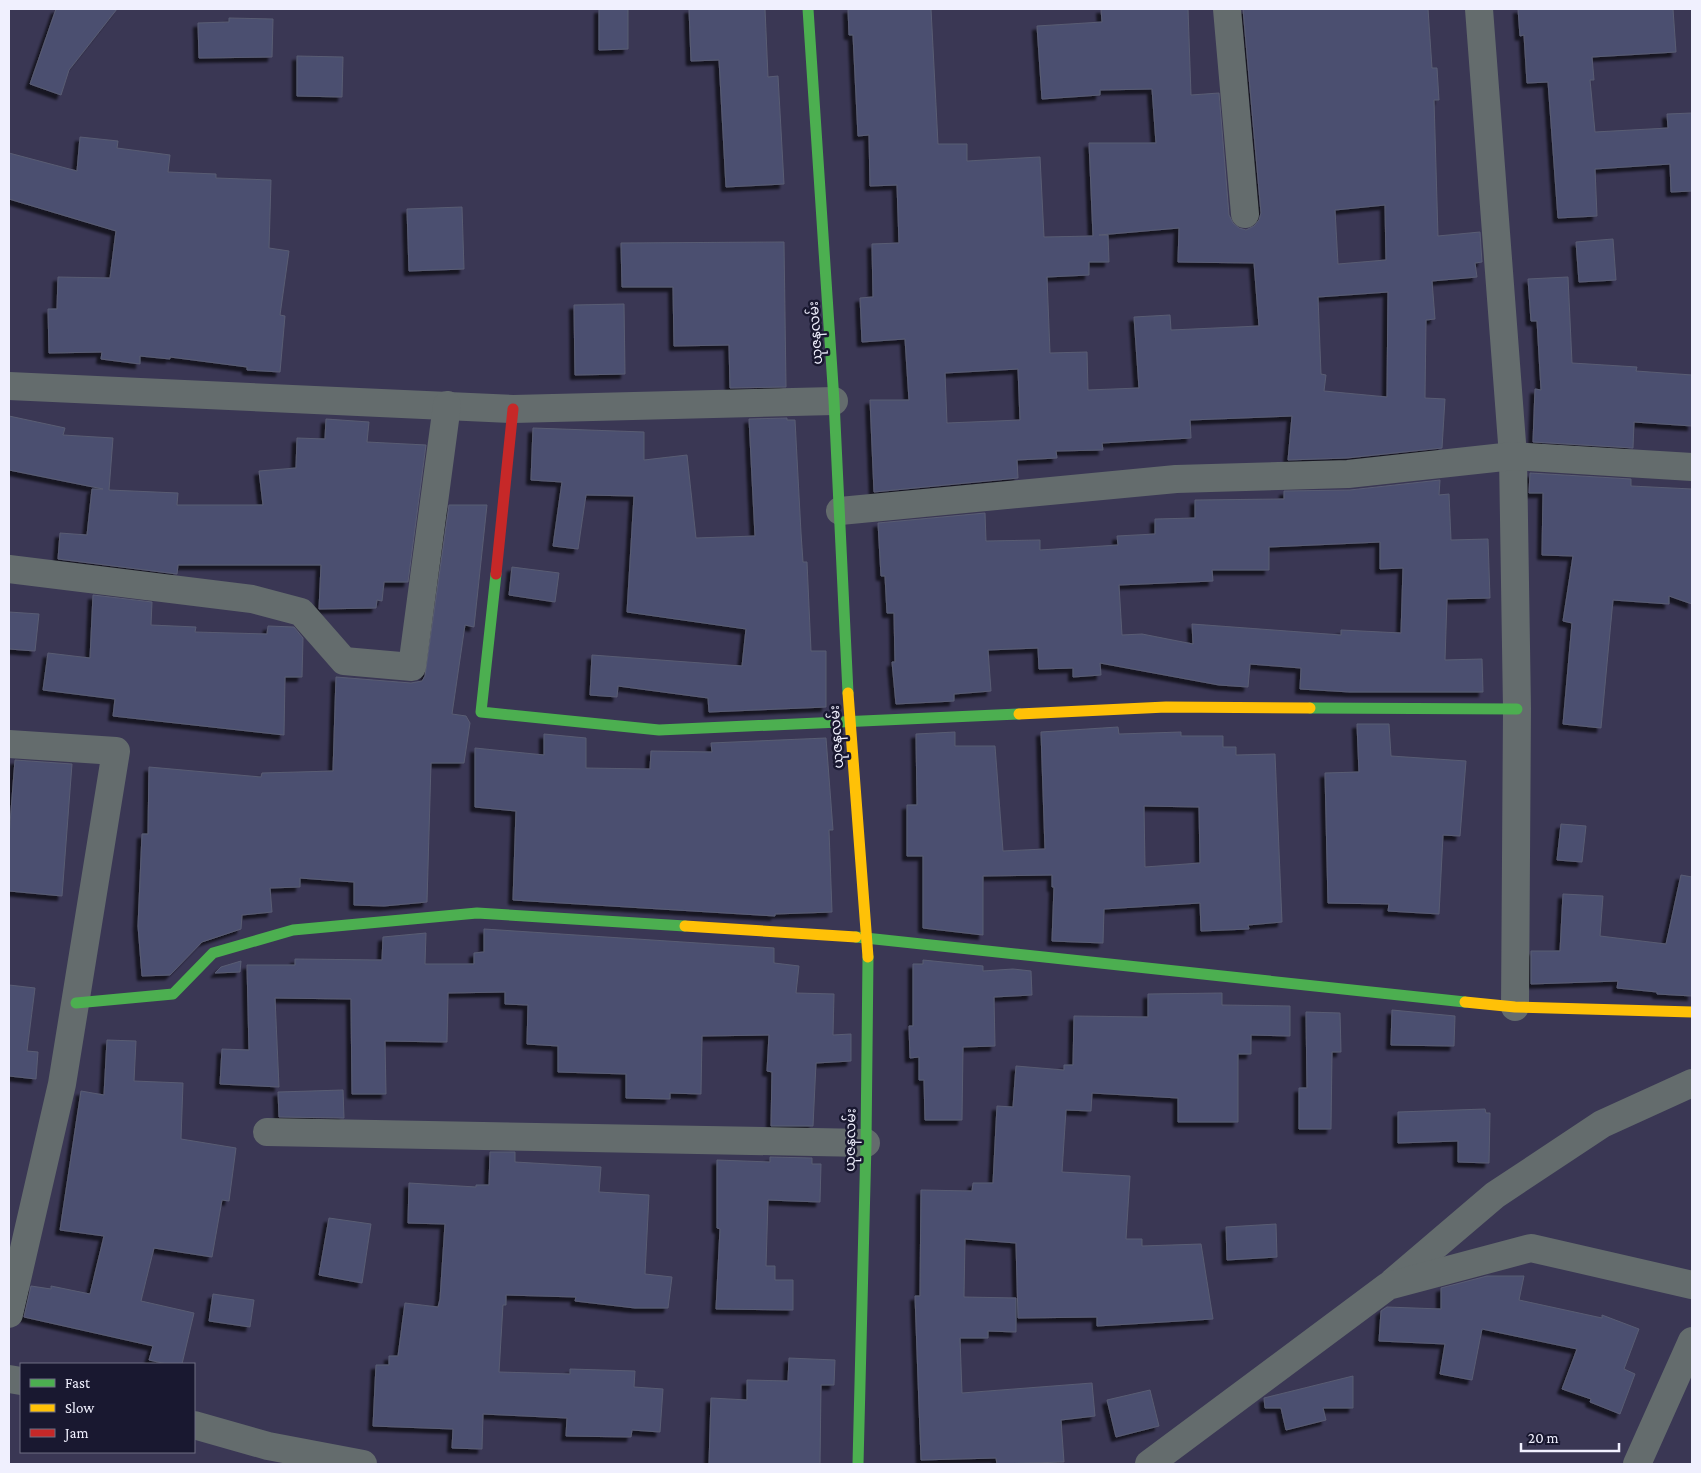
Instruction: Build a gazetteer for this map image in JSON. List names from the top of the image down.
{
  "streets": {
    "street": ["ယုဇနလမ်း"]
  },
  "legend": ["Fast", "Slow", "Jam"],
  "scale_bar": "20 m"
}
